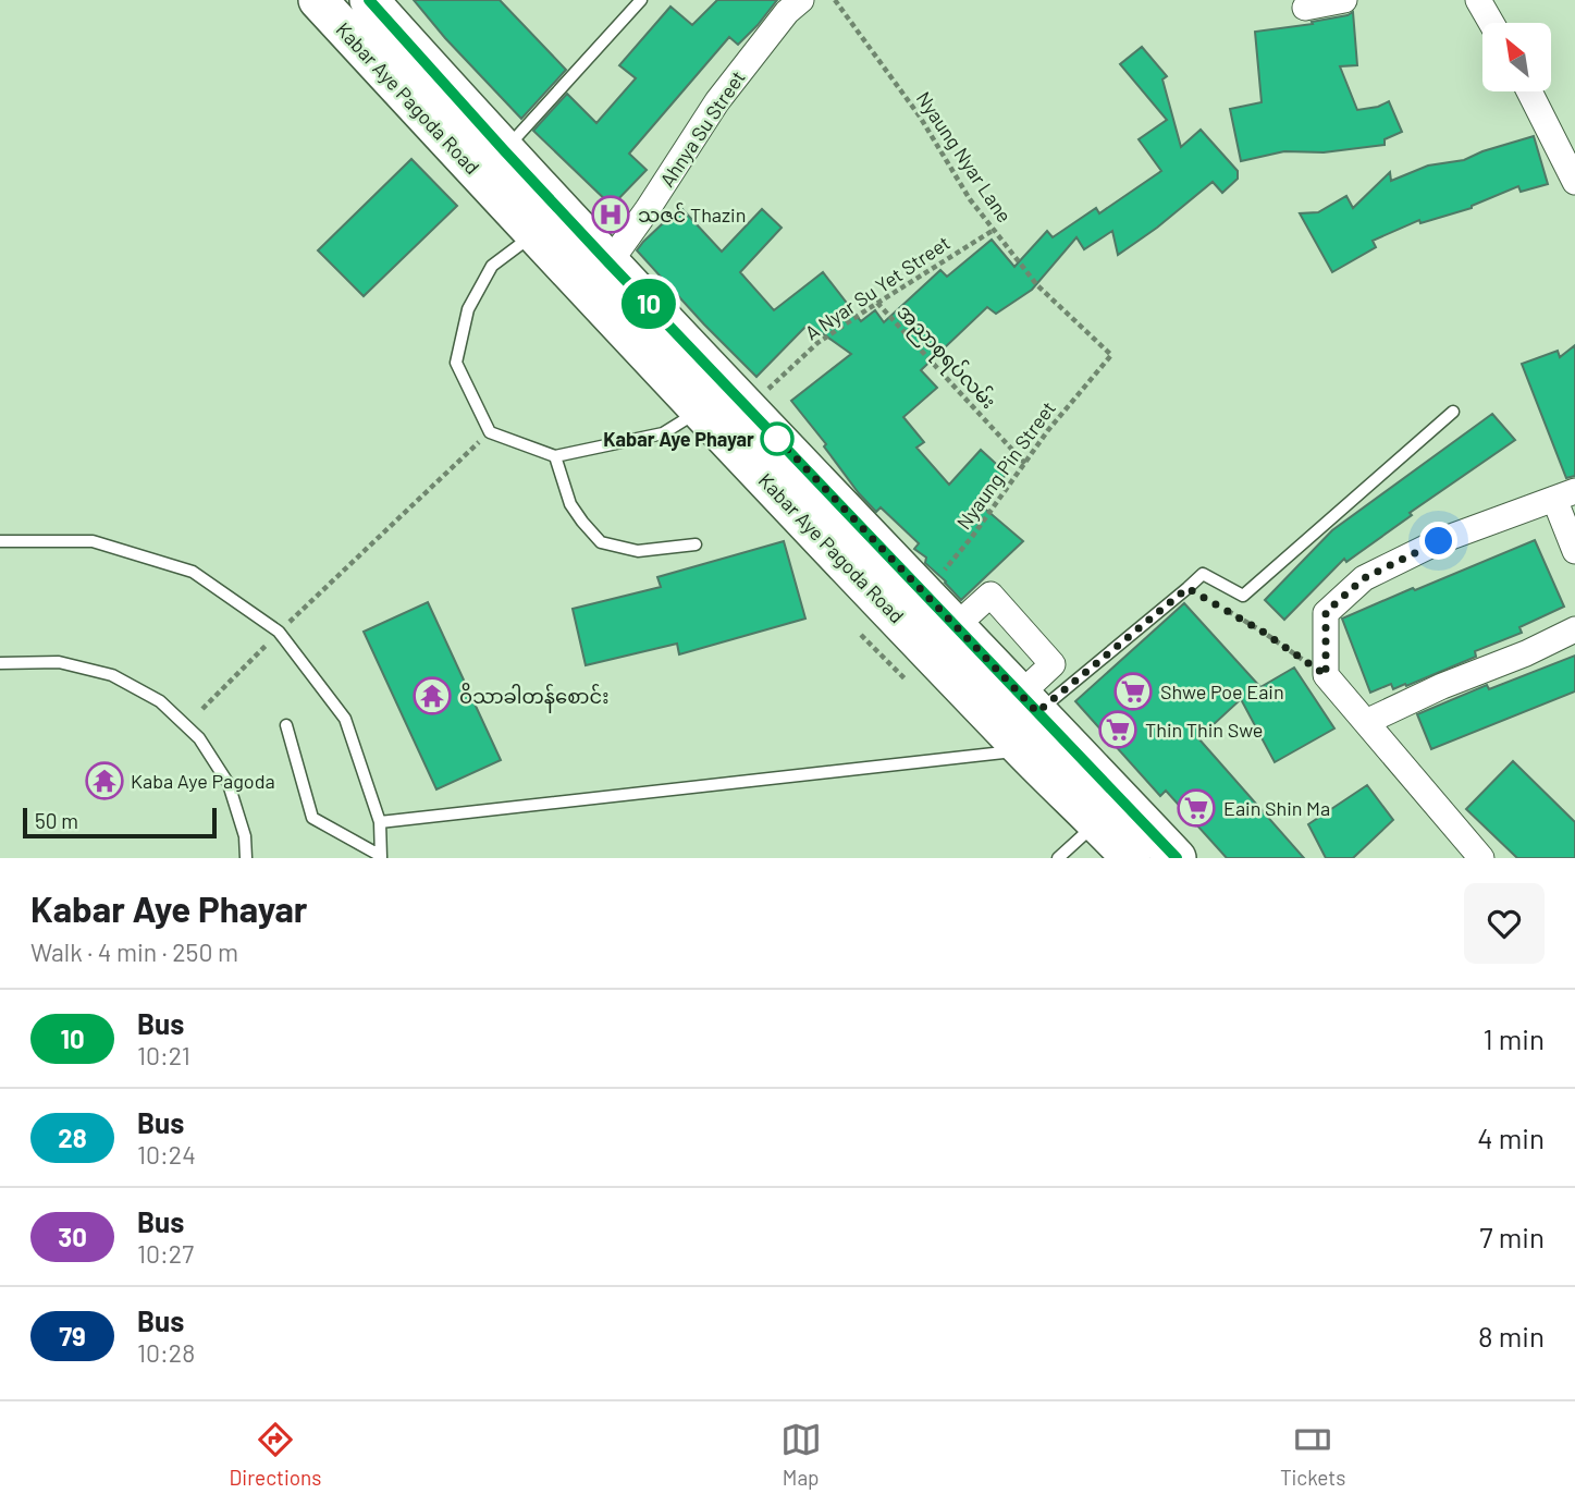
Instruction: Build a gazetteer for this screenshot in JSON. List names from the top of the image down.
{
  "streets": {
    "main road": ["Kabar Aye Pagoda Road"],
    "street": ["Ahnya Su Street"],
    "path": [
      "Nyaung Nyar Lane",
      "A Nyar Su Yet Street",
      "အညာစုရပ်လမ်း",
      "Nyaung Pin Street"
    ]
  },
  "crossings": [
    ["Kabar Aye Pagoda Road", "Ahnya Su Street"],
    ["Kabar Aye Pagoda Road", "A Nyar Su Yet Street"],
    ["Kabar Aye Pagoda Road", "Nyaung Pin Street"],
    ["Nyaung Nyar Lane", "A Nyar Su Yet Street"],
    ["Nyaung Nyar Lane", "Nyaung Pin Street"],
    ["A Nyar Su Yet Street", "အညာစုရပ်လမ်း"],
    ["အညာစုရပ်လမ်း", "Nyaung Pin Street"]
  ],
  "places": {
    "hospital": ["သဇင် Thazin"],
    "other": ["Kabar Aye Phayar"],
    "supermarket": ["Shwe Poe Eain", "Thin Thin Swe", "Eain Shin Ma"],
    "temple": ["ဝိသာခါတန်စောင်း", "Kaba Aye Pagoda"]
  },
  "lines": ["bus line 10"],
  "scale_bar": "50 m",
  "north": "top left",
  "page": {
    "on_map": "10",
    "scale": "50 m",
    "heading": ["Kabar Aye Phayar", "Walk · 4 min · 250 m"],
    "list": [
      {
        "mark": "10",
        "name": "Bus",
        "note": "10:21",
        "value": "1 min"
      },
      {
        "mark": "28",
        "name": "Bus",
        "note": "10:24",
        "value": "4 min"
      },
      {
        "mark": "30",
        "name": "Bus",
        "note": "10:27",
        "value": "7 min"
      },
      {
        "mark": "79",
        "name": "Bus",
        "note": "10:28",
        "value": "8 min"
      }
    ],
    "tabs": ["Directions", "Map", "Tickets"]
  }
}
